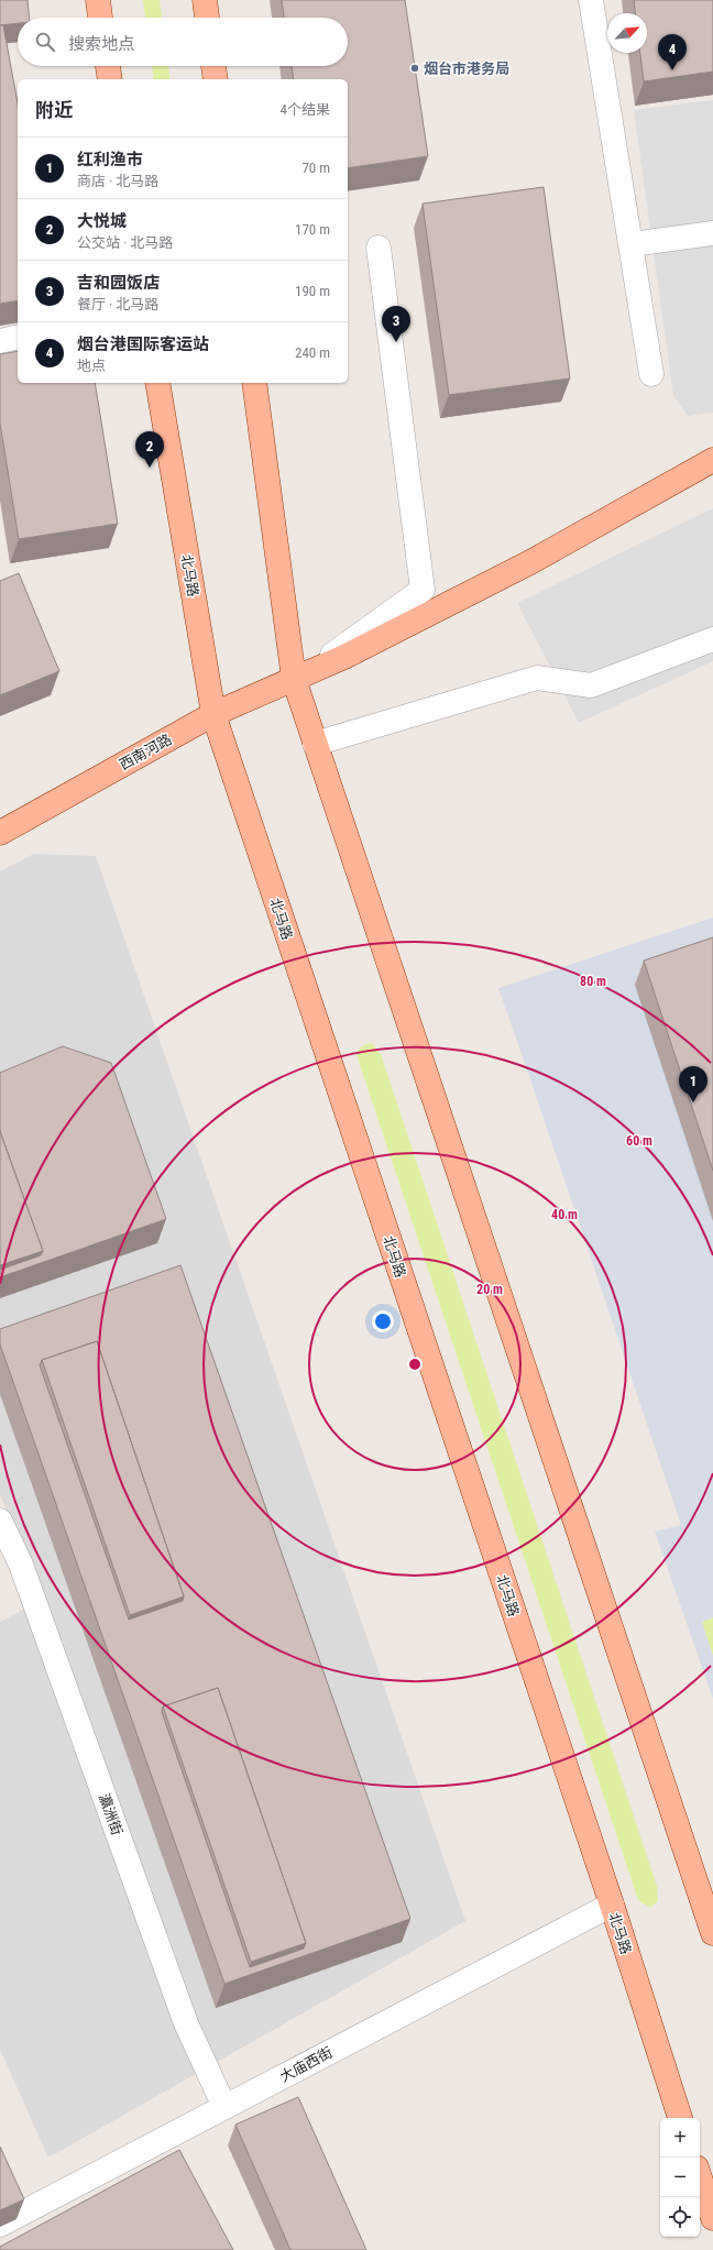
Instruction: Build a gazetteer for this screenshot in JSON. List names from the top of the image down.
{
  "streets": {
    "main road": ["北马路", "西南河路"],
    "lane": ["瀛洲街", "大庙西街"]
  },
  "crossings": [
    ["北马路", "西南河路"],
    ["北马路", "大庙西街"],
    ["瀛洲街", "大庙西街"]
  ],
  "places": ["烟台市港务局"],
  "north": "top right",
  "page": {
    "search": "搜索地点",
    "pins": [
      "4",
      "3",
      "2",
      "1"
    ],
    "heading": ["附近", "4个结果"],
    "list": [
      {
        "mark": "1",
        "name": "红利渔市",
        "note": "商店 · 北马路",
        "value": "70 m"
      },
      {
        "mark": "2",
        "name": "大悦城",
        "note": "公交站 · 北马路",
        "value": "170 m"
      },
      {
        "mark": "3",
        "name": "吉和园饭店",
        "note": "餐厅 · 北马路",
        "value": "190 m"
      },
      {
        "mark": "4",
        "name": "烟台港国际客运站",
        "note": "地点",
        "value": "240 m"
      }
    ],
    "map_buttons": ["+", "−"]
  },
  "rings": [
    "80 m",
    "60 m",
    "40 m",
    "20 m"
  ]
}
